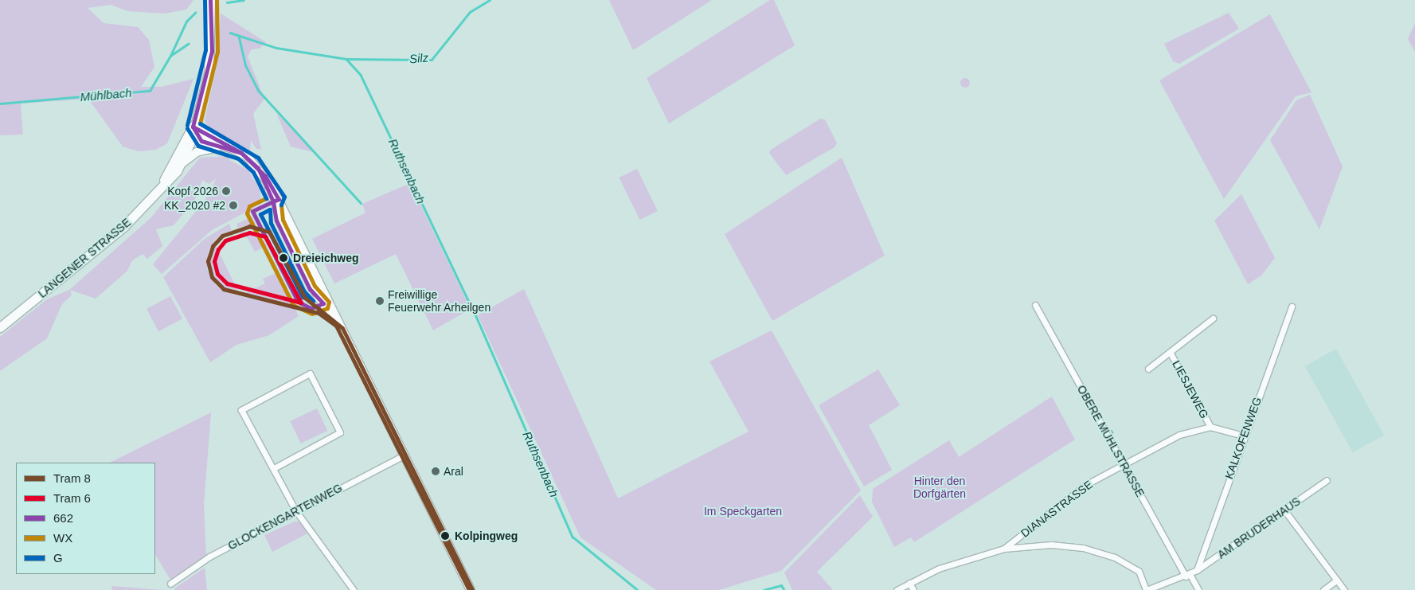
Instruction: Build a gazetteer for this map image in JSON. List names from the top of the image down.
{
  "streets": {
    "main road": ["LANGENER STRASSE"],
    "street": [
      "LIESJEWEG",
      "KALKOFENWEG",
      "OBERE MÜHLSTRASSE",
      "DIANASTRASSE",
      "GLOCKENGARTENWEG",
      "AM BRUDERHAUS"
    ]
  },
  "crossings": [
    ["LIESJEWEG", "DIANASTRASSE"],
    ["KALKOFENWEG", "DIANASTRASSE"],
    ["KALKOFENWEG", "AM BRUDERHAUS"],
    ["OBERE MÜHLSTRASSE", "DIANASTRASSE"],
    ["OBERE MÜHLSTRASSE", "AM BRUDERHAUS"]
  ],
  "water": ["Silz", "Mühlbach", "Ruthsenbach"],
  "parks": ["Hinter den Dorfgärten", "Im Speckgarten"],
  "places": [
    "Kopf 2026",
    "KK_2020 #2",
    "Dreieichweg",
    "Freiwillige Feuerwehr Arheilgen",
    "Aral",
    "Kolpingweg"
  ],
  "lines": [
    "transit line 662",
    "transit line WX",
    "transit line G",
    "tram line 8",
    "tram line 6"
  ],
  "legend": [
    "Tram 8",
    "Tram 6",
    "662",
    "WX",
    "G"
  ]
}
